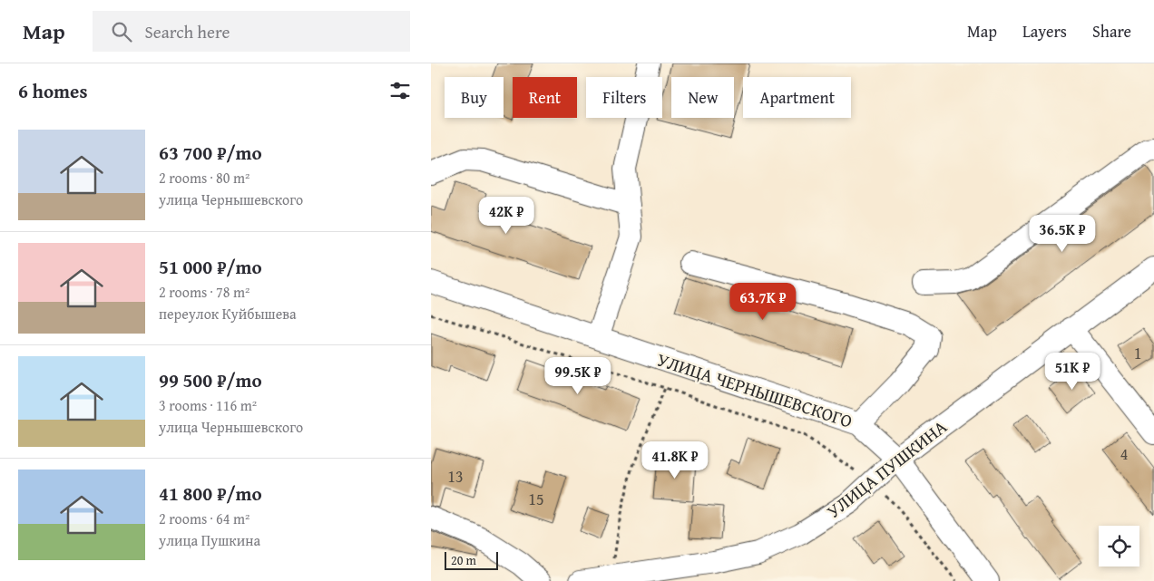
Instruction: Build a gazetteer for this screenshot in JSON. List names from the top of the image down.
{
  "streets": {
    "street": ["УЛИЦА ЧЕРНЫШЕВСКОГО", "УЛИЦА ПУШКИНА"]
  },
  "crossings": [
    ["УЛИЦА ЧЕРНЫШЕВСКОГО", "УЛИЦА ПУШКИНА"]
  ],
  "house_numbers": [
    "1",
    "4",
    "13",
    "15"
  ],
  "scale_bar": "20 m",
  "page": {
    "header": "Map",
    "search": "Search here",
    "nav": ["Map", "Layers", "Share"],
    "heading": "6 homes",
    "chip": [
      "Buy",
      "Rent",
      "Filters",
      "New",
      "Apartment"
    ],
    "list": [
      {
        "name": "63 700 ₽/mo",
        "note": "2 rooms · 80 m² · улица Чернышевского"
      },
      {
        "name": "51 000 ₽/mo",
        "note": "2 rooms · 78 m² · переулок Куйбышева"
      },
      {
        "name": "99 500 ₽/mo",
        "note": "3 rooms · 116 m² · улица Чернышевского"
      },
      {
        "name": "41 800 ₽/mo",
        "note": "2 rooms · 64 m² · улица Пушкина"
      }
    ],
    "price": [
      "42K ₽",
      "36.5K ₽",
      "63.7K ₽",
      "51K ₽",
      "99.5K ₽",
      "41.8K ₽"
    ],
    "scale": "20 m"
  }
}
